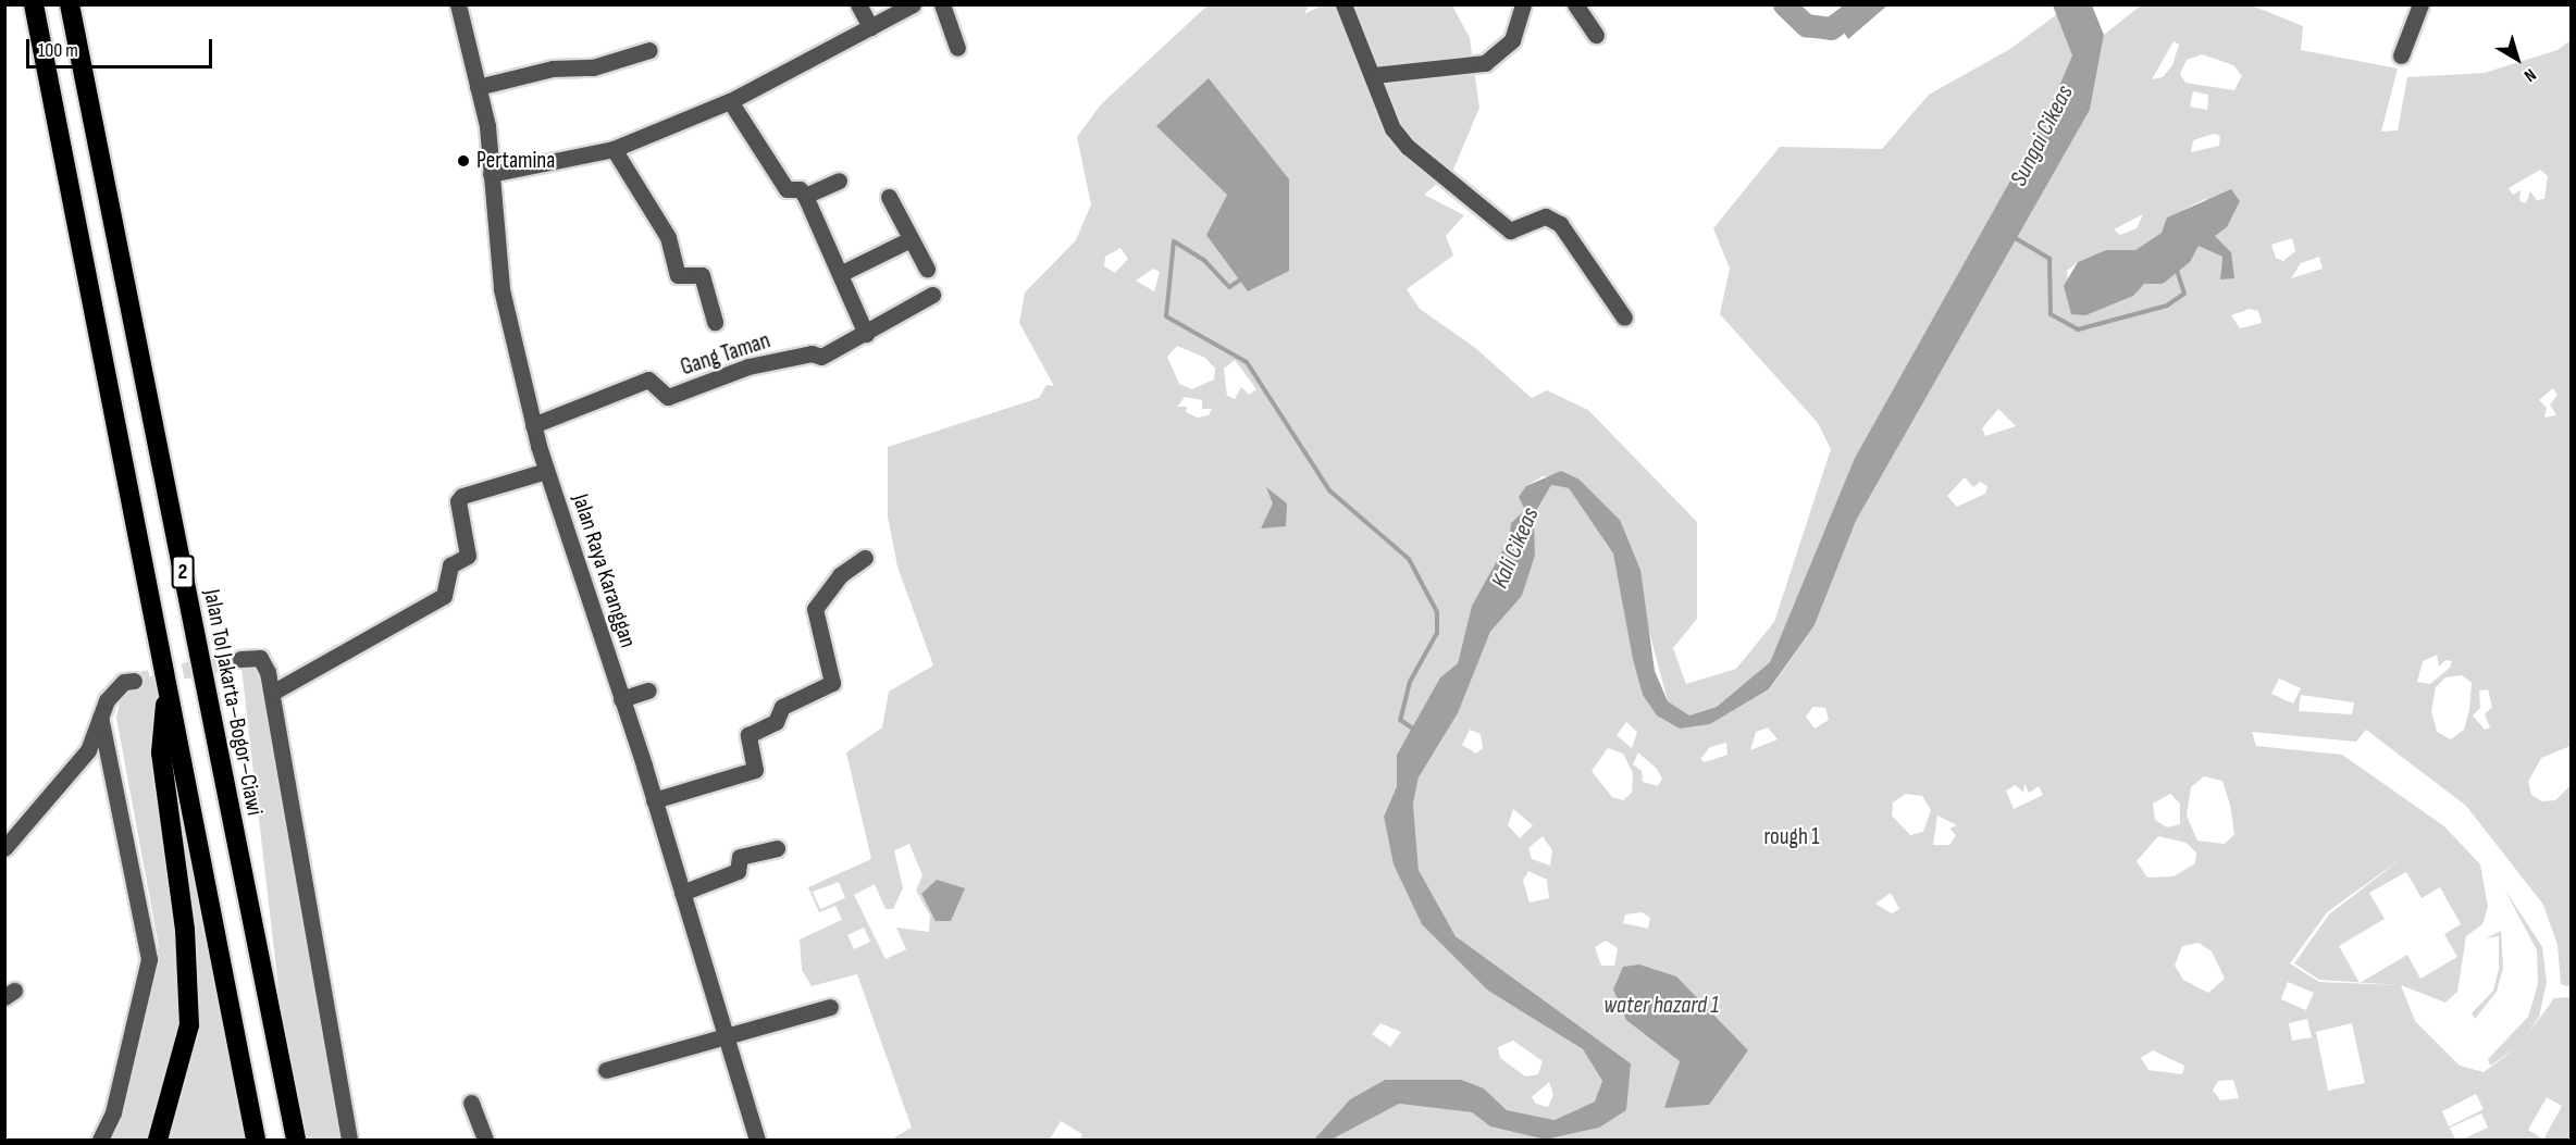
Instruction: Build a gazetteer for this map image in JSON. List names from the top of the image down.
{
  "streets": {
    "highway": ["2", "Jalan Tol Jakarta–Bogor–Ciawi"],
    "street": ["Gang Taman", "Jalan Raya Karanggan"]
  },
  "crossings": [
    ["Gang Taman", "Jalan Raya Karanggan"]
  ],
  "water": ["Sungai Cikeas", "Kali Cikeas", "water hazard 1"],
  "parks": ["rough 1"],
  "places": ["Pertamina"],
  "scale_bar": "100 m",
  "north": "bottom right"
}
